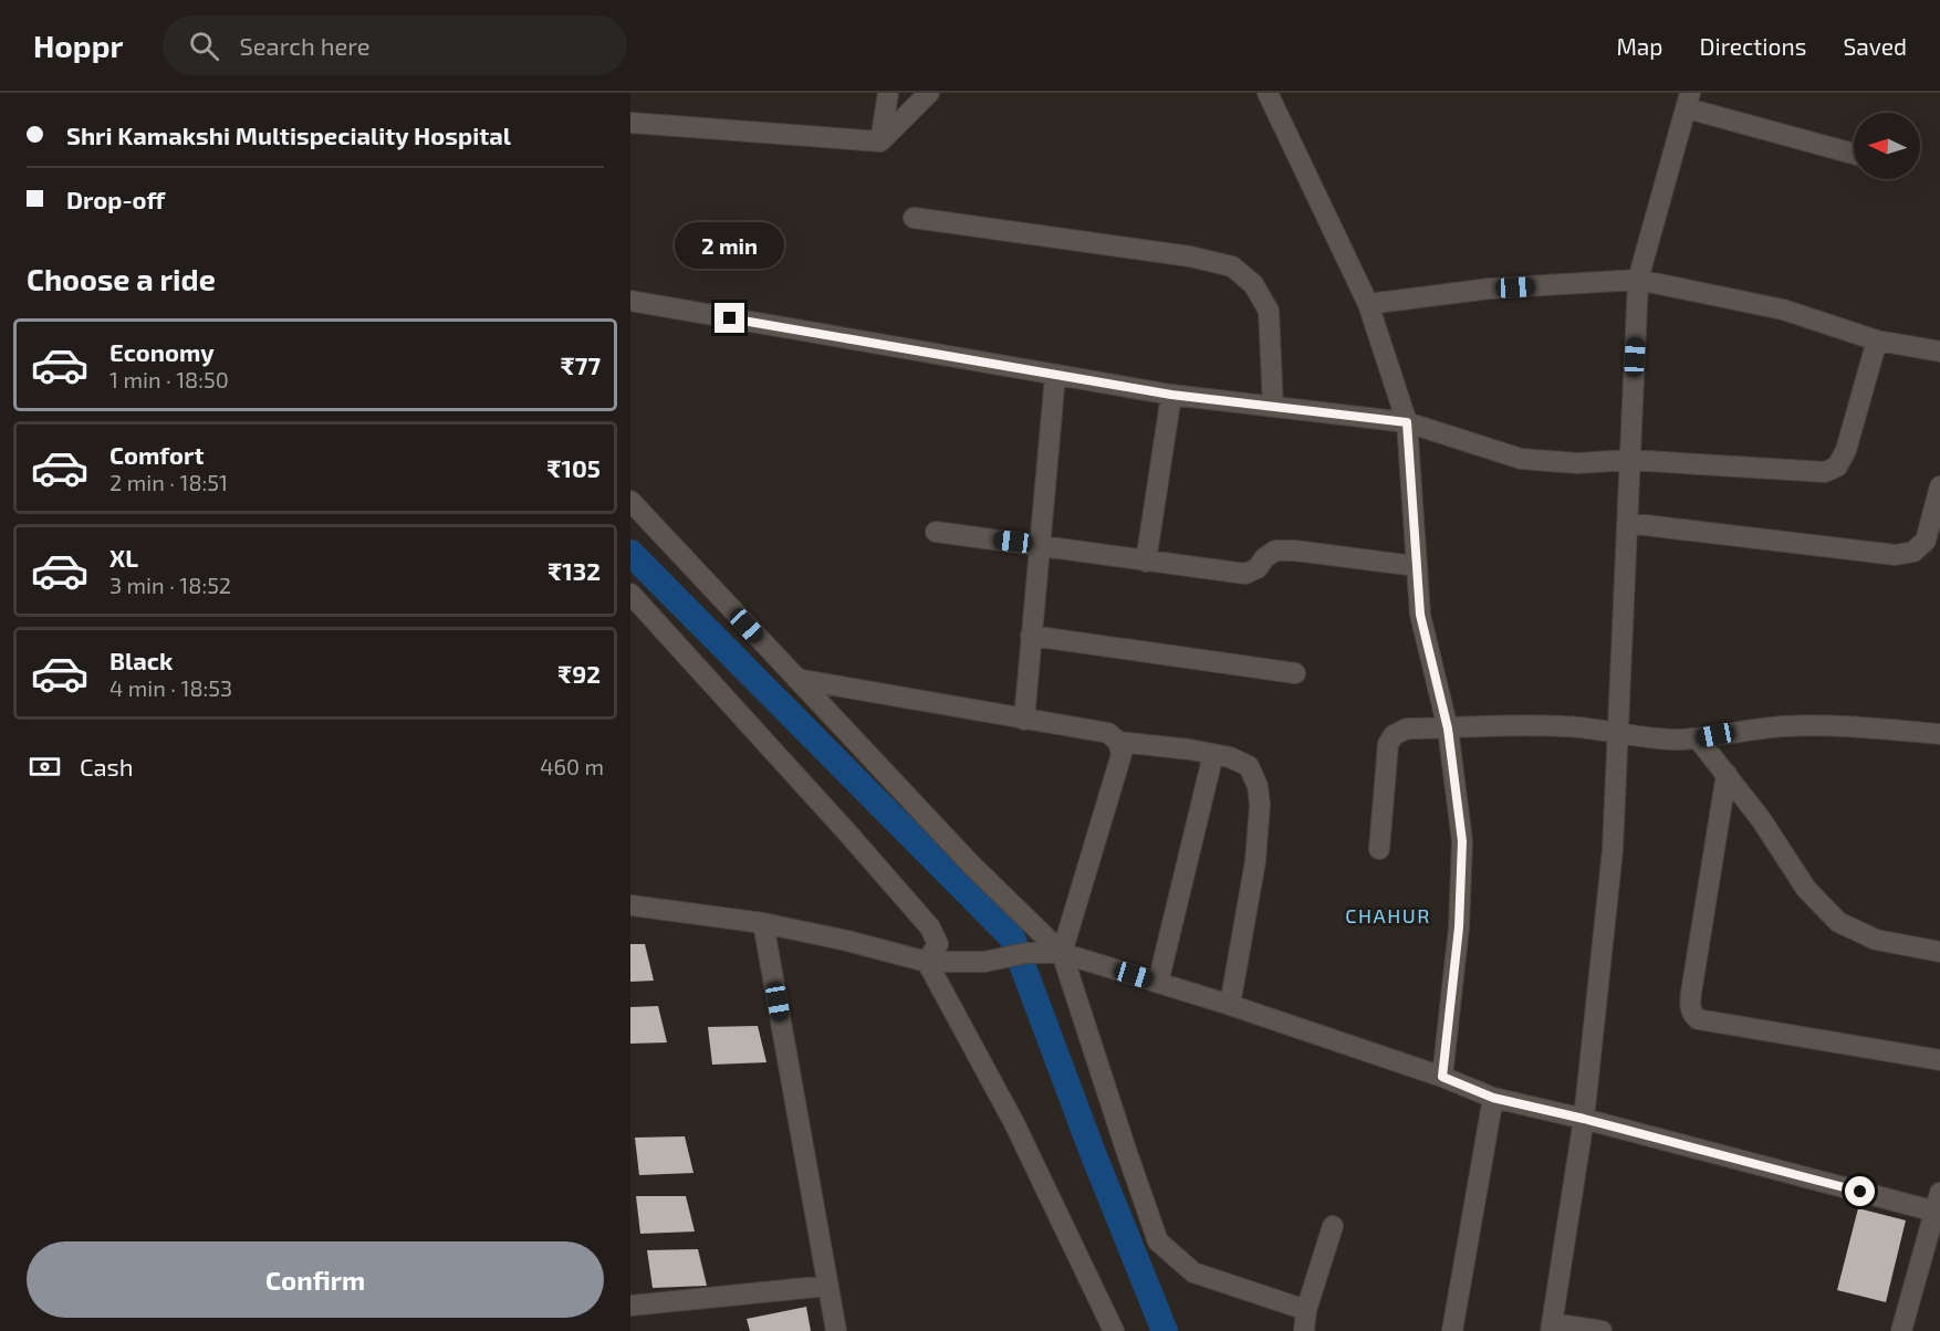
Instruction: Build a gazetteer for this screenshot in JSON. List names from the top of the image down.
{
  "districts": ["CHAHUR"],
  "north": "left",
  "page": {
    "header": "Hoppr",
    "search": "Search here",
    "nav": ["Map", "Directions", "Saved"],
    "banner": ["Shri Kamakshi Multispeciality Hospital", "Drop-off"],
    "bubble": "2 min",
    "heading": "Choose a ride",
    "list": [
      {
        "name": "Economy",
        "note": "1 min · 18:50",
        "value": "₹77"
      },
      {
        "name": "Comfort",
        "note": "2 min · 18:51",
        "value": "₹105"
      },
      {
        "name": "XL",
        "note": "3 min · 18:52",
        "value": "₹132"
      },
      {
        "name": "Black",
        "note": "4 min · 18:53",
        "value": "₹92"
      }
    ],
    "pay": ["Cash", "460 m"],
    "buttons": "Confirm"
  }
}
